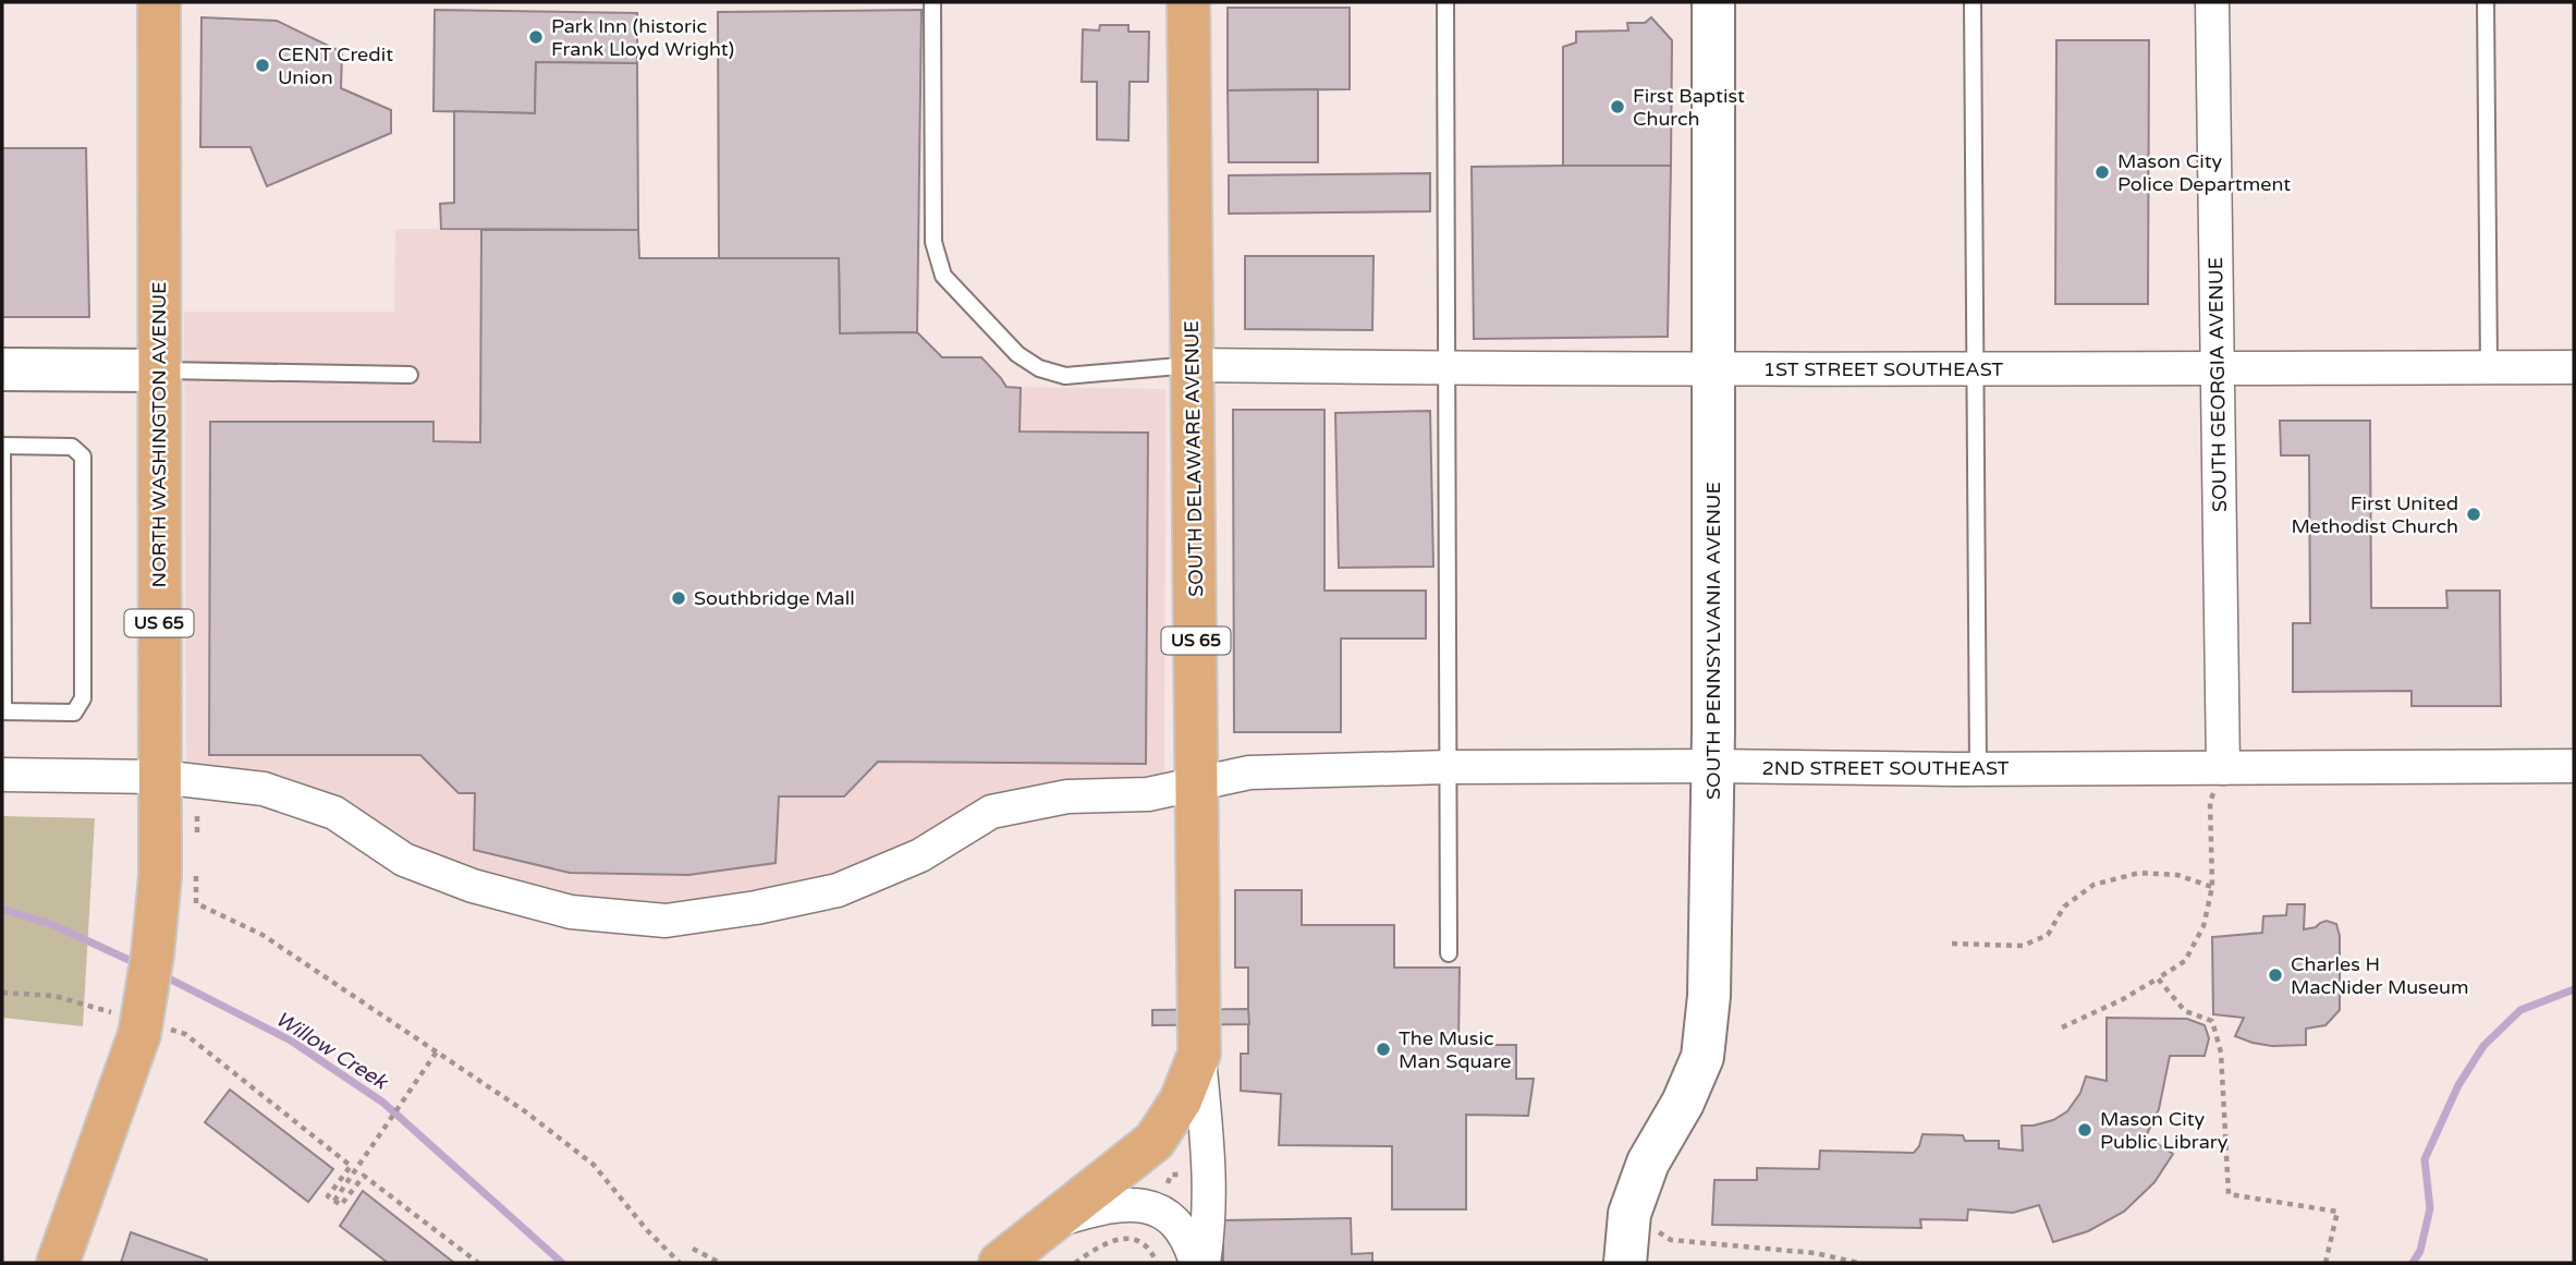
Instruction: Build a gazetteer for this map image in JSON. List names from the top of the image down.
{
  "streets": {
    "main road": [
      "NORTH WASHINGTON AVENUE",
      "SOUTH DELAWARE AVENUE",
      "US 65",
      "SOUTH PENNSYLVANIA AVENUE"
    ],
    "street": ["1ST STREET SOUTHEAST", "SOUTH GEORGIA AVENUE", "2ND STREET SOUTHEAST"]
  },
  "crossings": [
    ["1ST STREET SOUTHEAST", "SOUTH GEORGIA AVENUE"],
    ["1ST STREET SOUTHEAST", "SOUTH DELAWARE AVENUE"],
    ["1ST STREET SOUTHEAST", "SOUTH PENNSYLVANIA AVENUE"],
    ["SOUTH GEORGIA AVENUE", "2ND STREET SOUTHEAST"],
    ["NORTH WASHINGTON AVENUE", "2ND STREET SOUTHEAST"],
    ["SOUTH DELAWARE AVENUE", "US 65"],
    ["SOUTH DELAWARE AVENUE", "2ND STREET SOUTHEAST"],
    ["SOUTH PENNSYLVANIA AVENUE", "2ND STREET SOUTHEAST"]
  ],
  "water": ["Willow Creek"],
  "places": [
    "Park Inn (historic Frank Lloyd Wright)",
    "CENT Credit Union",
    "First Baptist Church",
    "Mason City Police Department",
    "First United Methodist Church",
    "Southbridge Mall",
    "Charles H MacNider Museum",
    "The Music Man Square",
    "Mason City Public Library"
  ]
}
